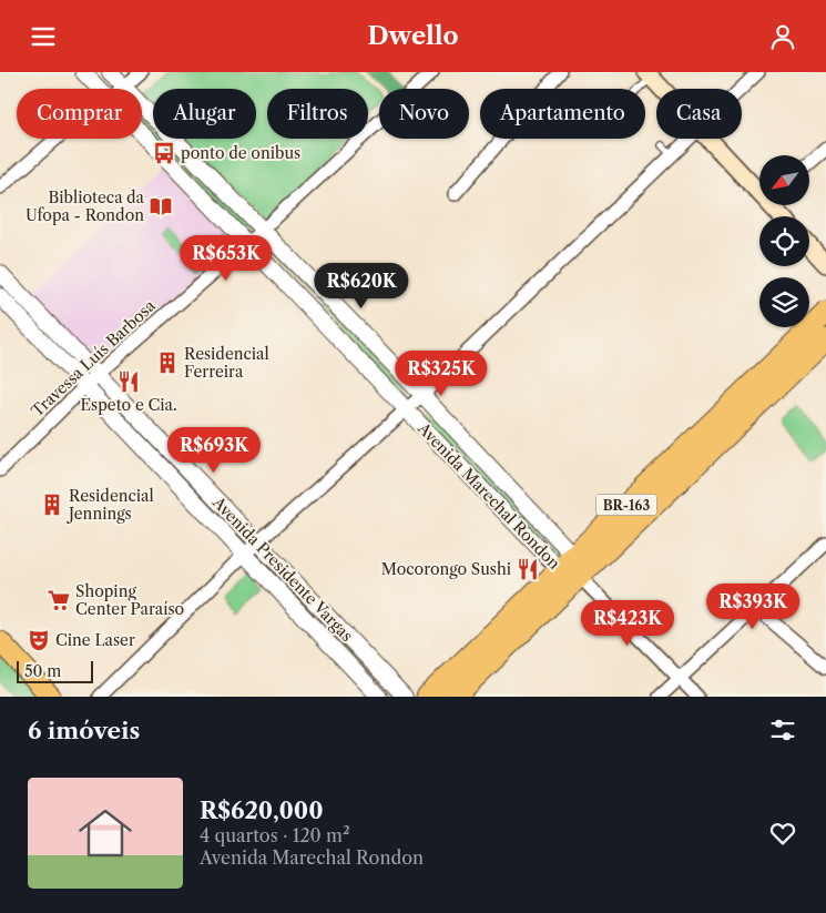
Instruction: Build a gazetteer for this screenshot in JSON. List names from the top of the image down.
{
  "streets": {
    "highway": ["BR-163"],
    "street": ["Travessa Luís Barbosa", "Avenida Marechal Rondon", "Avenida Presidente Vargas"]
  },
  "crossings": [
    ["Travessa Luís Barbosa", "Avenida Marechal Rondon"],
    ["Travessa Luís Barbosa", "Avenida Presidente Vargas"],
    ["Avenida Marechal Rondon", "BR-163"]
  ],
  "places": {
    "bus stop": ["ponto de onibus"],
    "library": ["Biblioteca da Ufopa - Rondon"],
    "building": ["Residencial Ferreira", "Residencial Jennings"],
    "restaurant": ["Espeto e Cia.", "Mocorongo Sushi"],
    "supermarket": ["Shoping Center Paraíso"],
    "theatre": ["Cine Laser"]
  },
  "scale_bar": "50 m",
  "north": "bottom left",
  "page": {
    "header": "Dwello",
    "chip": [
      "Comprar",
      "Alugar",
      "Filtros",
      "Novo",
      "Apartamento",
      "Casa"
    ],
    "price": [
      "R$653K",
      "R$620K",
      "R$325K",
      "R$693K",
      "R$393K",
      "R$423K"
    ],
    "scale": "50 m",
    "heading": "6 imóveis",
    "list": [
      {
        "name": "R$620,000",
        "note": "4 quartos · 120 m² · Avenida Marechal Rondon"
      }
    ]
  }
}
